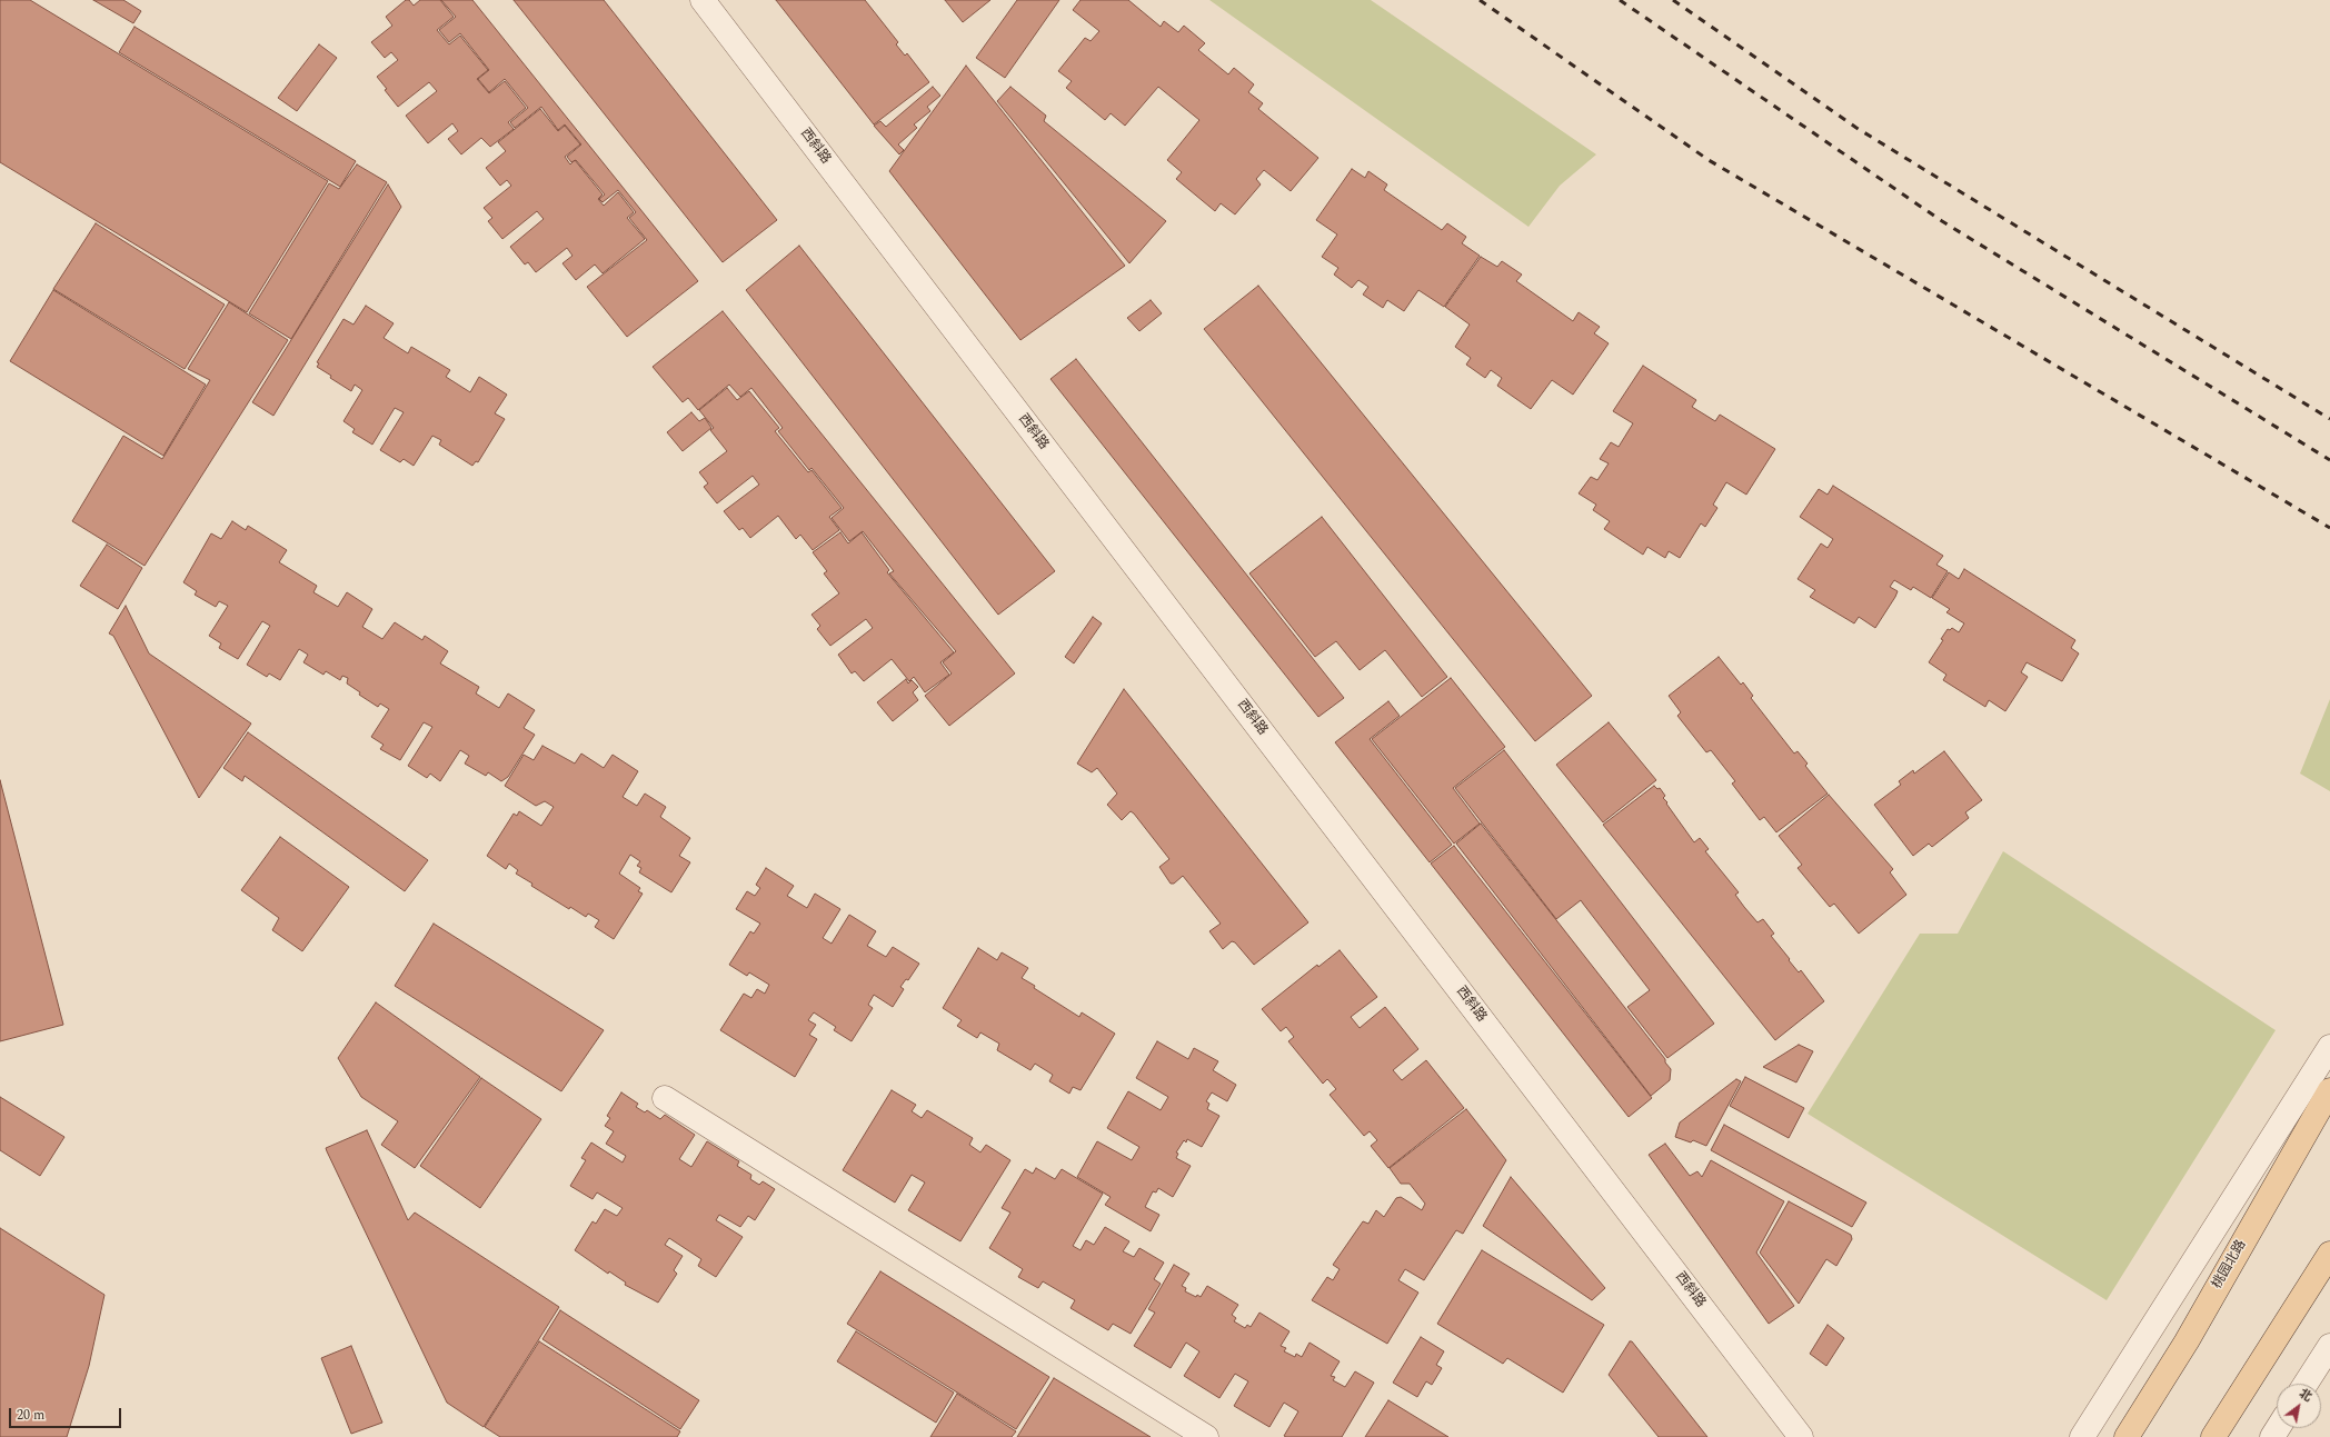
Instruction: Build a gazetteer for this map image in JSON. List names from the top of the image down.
{
  "streets": {
    "main road": ["桃园北路"],
    "street": ["西斜路"]
  },
  "scale_bar": "20 m",
  "north": "top right"
}
